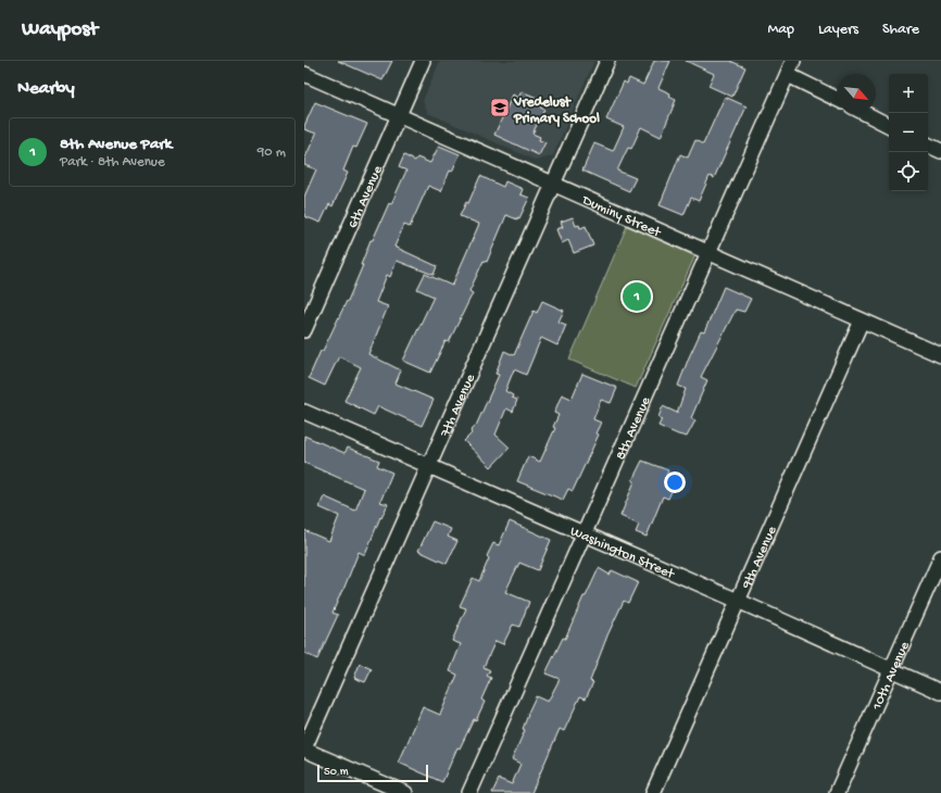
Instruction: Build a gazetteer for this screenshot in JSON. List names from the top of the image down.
{
  "streets": {
    "street": [
      "6th Avenue",
      "Duminy Street",
      "7th Avenue",
      "8th Avenue",
      "Washington Street",
      "9th Avenue",
      "10th Avenue"
    ]
  },
  "crossings": [
    ["6th Avenue", "Duminy Street"],
    ["Duminy Street", "7th Avenue"],
    ["Duminy Street", "8th Avenue"],
    ["Duminy Street", "9th Avenue"],
    ["7th Avenue", "Washington Street"],
    ["8th Avenue", "Washington Street"],
    ["Washington Street", "9th Avenue"],
    ["Washington Street", "10th Avenue"]
  ],
  "places": {
    "school or university": ["Vredelust Primary School"]
  },
  "scale_bar": "50 m",
  "north": "bottom right",
  "page": {
    "header": "Waypost",
    "nav": ["Map", "Layers", "Share"],
    "heading": "Nearby",
    "map_buttons": ["+", "−"],
    "list": [
      {
        "mark": "1",
        "name": "8th Avenue Park",
        "note": "Park · 8th Avenue",
        "value": "90 m"
      }
    ],
    "pins": "1",
    "scale": "50 m"
  }
}
